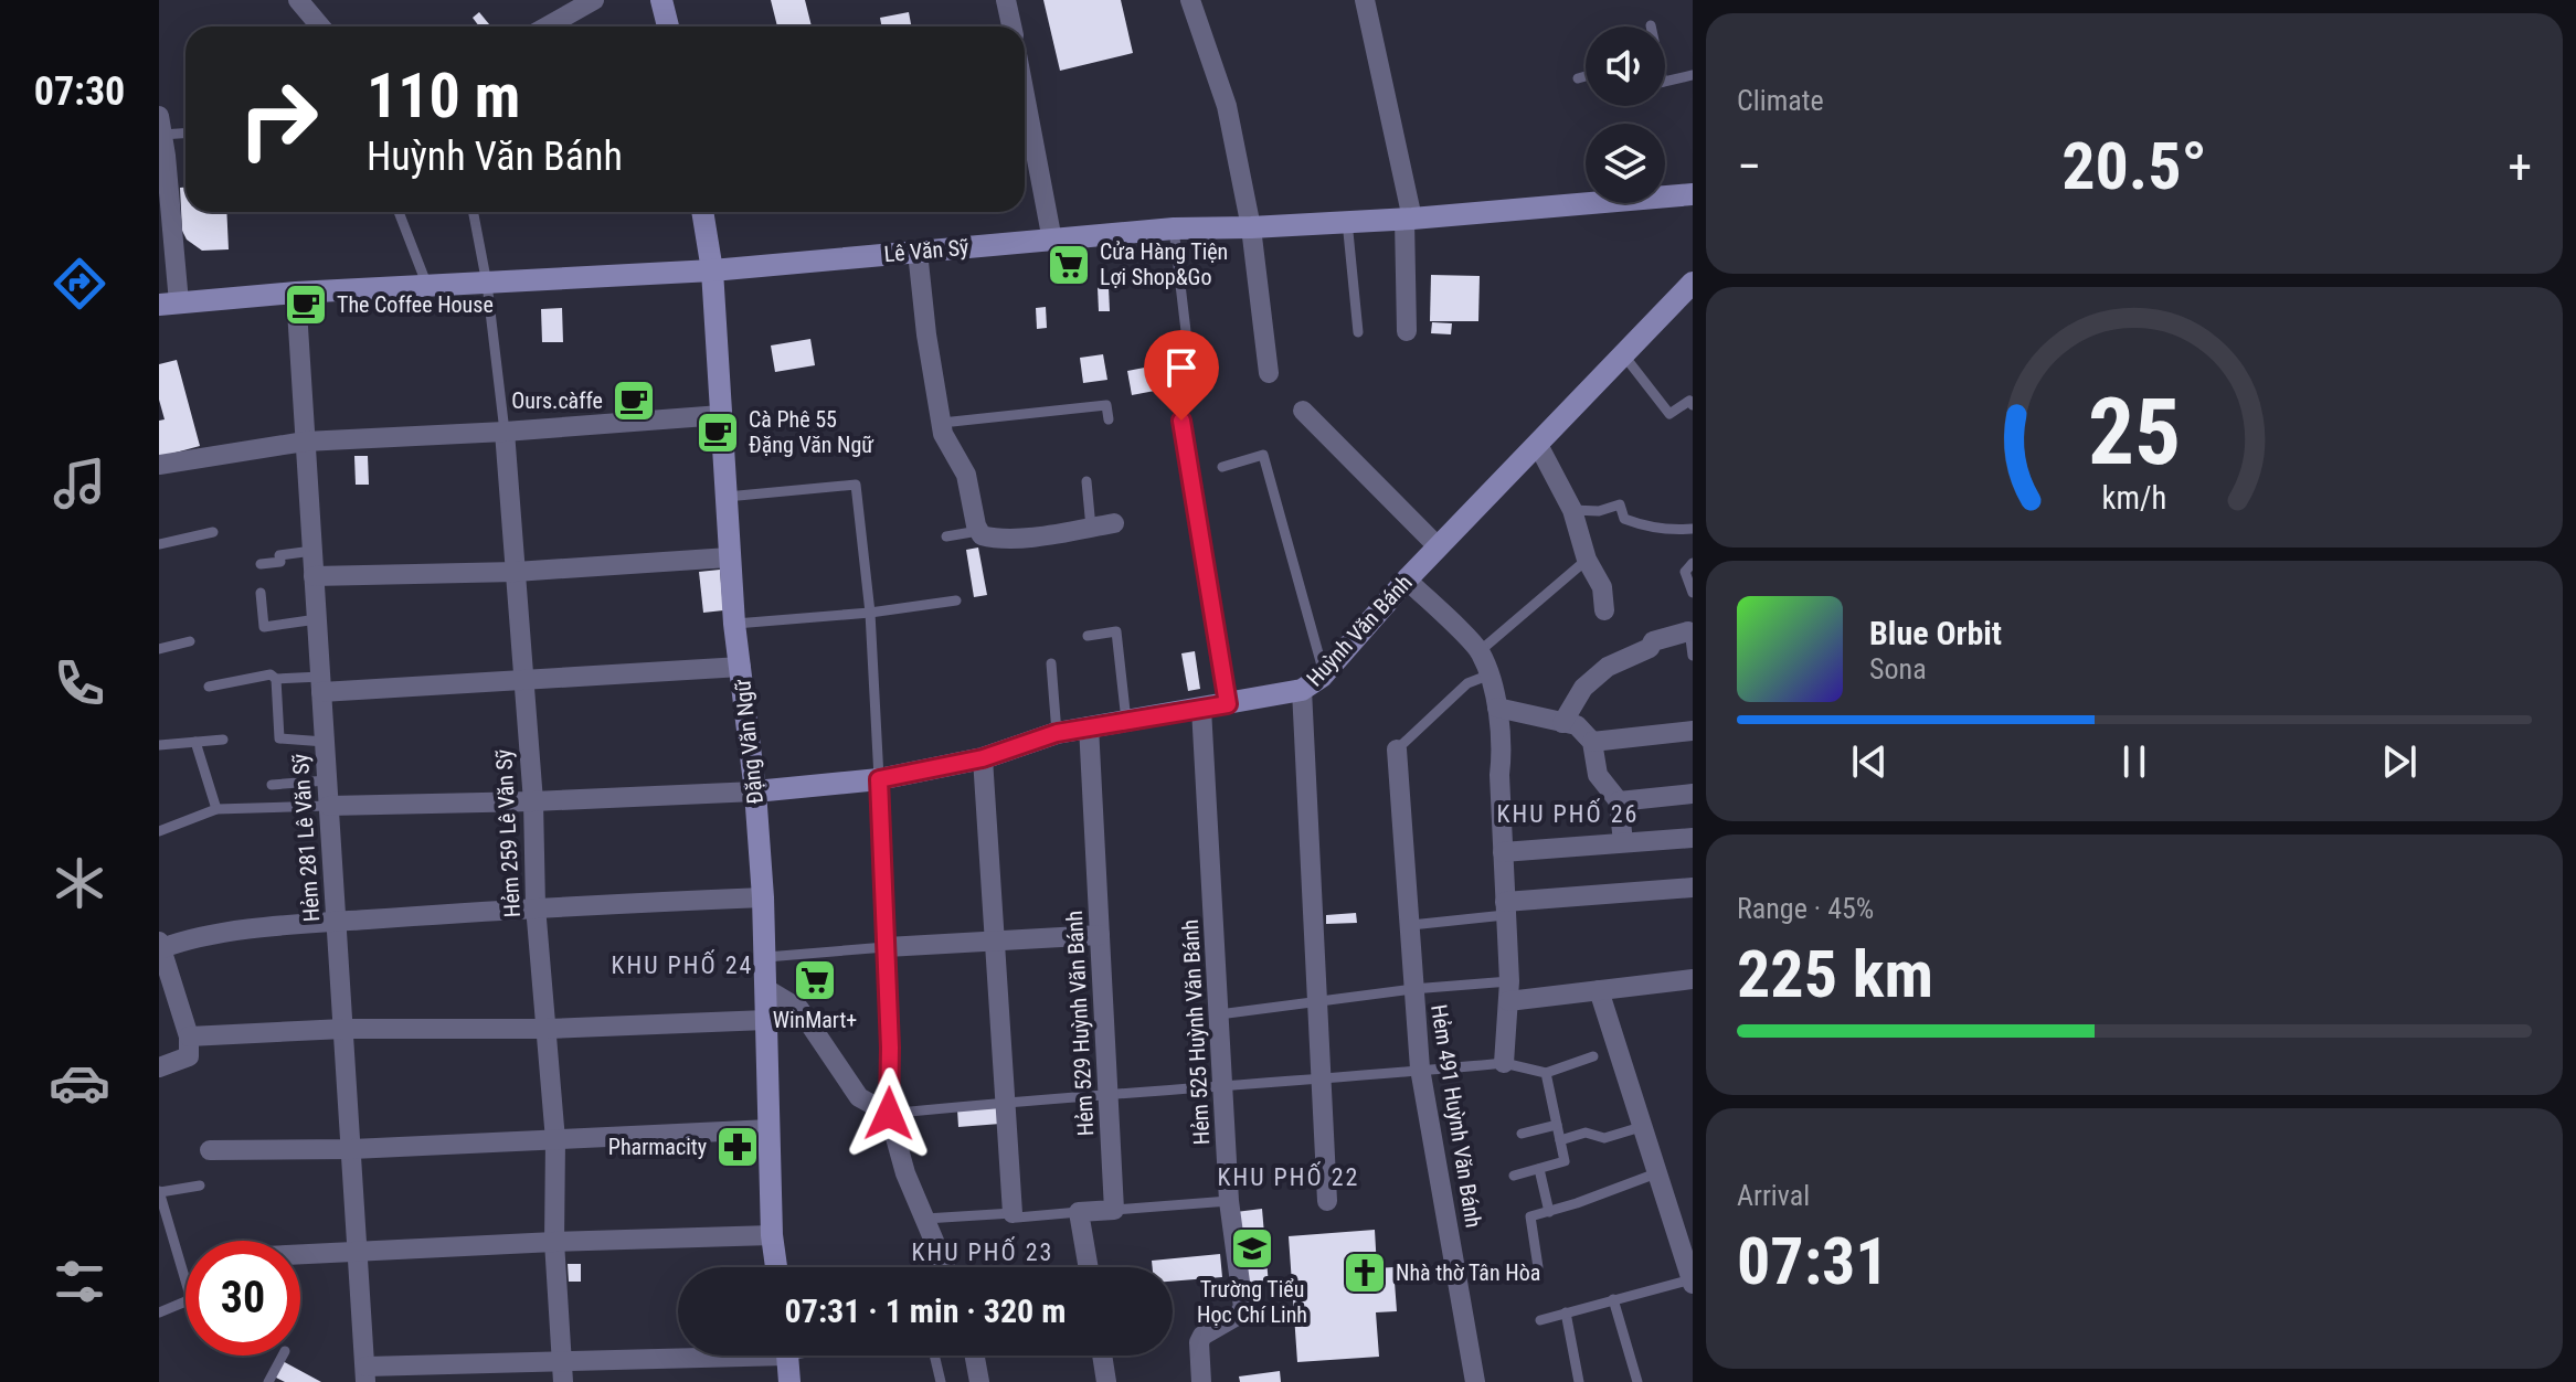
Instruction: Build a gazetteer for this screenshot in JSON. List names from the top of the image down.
{
  "streets": {
    "street": [
      "Lê Văn Sỹ",
      "Huỳnh Văn Bánh",
      "Đặng Văn Ngữ",
      "Hẻm 259 Lê Văn Sỹ",
      "Hẻm 281 Lê Văn Sỹ",
      "Hẻm 529 Huỳnh Văn Bánh",
      "Hẻm 525 Huỳnh Văn Bánh",
      "Hẻm 491 Huỳnh Văn Bánh"
    ]
  },
  "crossings": [
    ["Lê Văn Sỹ", "Đặng Văn Ngữ"],
    ["Lê Văn Sỹ", "Hẻm 259 Lê Văn Sỹ"],
    ["Lê Văn Sỹ", "Hẻm 281 Lê Văn Sỹ"],
    ["Huỳnh Văn Bánh", "Đặng Văn Ngữ"],
    ["Huỳnh Văn Bánh", "Hẻm 529 Huỳnh Văn Bánh"],
    ["Huỳnh Văn Bánh", "Hẻm 525 Huỳnh Văn Bánh"]
  ],
  "districts": [
    "KHU PHỐ 26",
    "KHU PHỐ 24",
    "KHU PHỐ 22",
    "KHU PHỐ 23"
  ],
  "places": {
    "supermarket": ["Cửa Hàng Tiện Lợi Shop&Go", "WinMart+"],
    "cafe": ["The Coffee House", "Ours.càffe", "Cà Phê 55 Đặng Văn Ngữ"],
    "pharmacy": ["Pharmacity"],
    "school or university": ["Trường Tiểu Học Chí Linh"],
    "church": ["Nhà thờ Tân Hòa"]
  },
  "page": {
    "tabs": "07:30",
    "tile": [
      "Climate",
      ["Range · 45%", "225 km"],
      ["Arrival", "07:31"]
    ],
    "turn": ["110 m", "Huỳnh Văn Bánh"],
    "heat": ["−", "20.5°", "+"],
    "song": ["Blue Orbit", "Sona"],
    "limit": "30",
    "trip": "07:31 · 1 min · 320 m",
    "gauge": ["25", "km/h"]
  }
}
